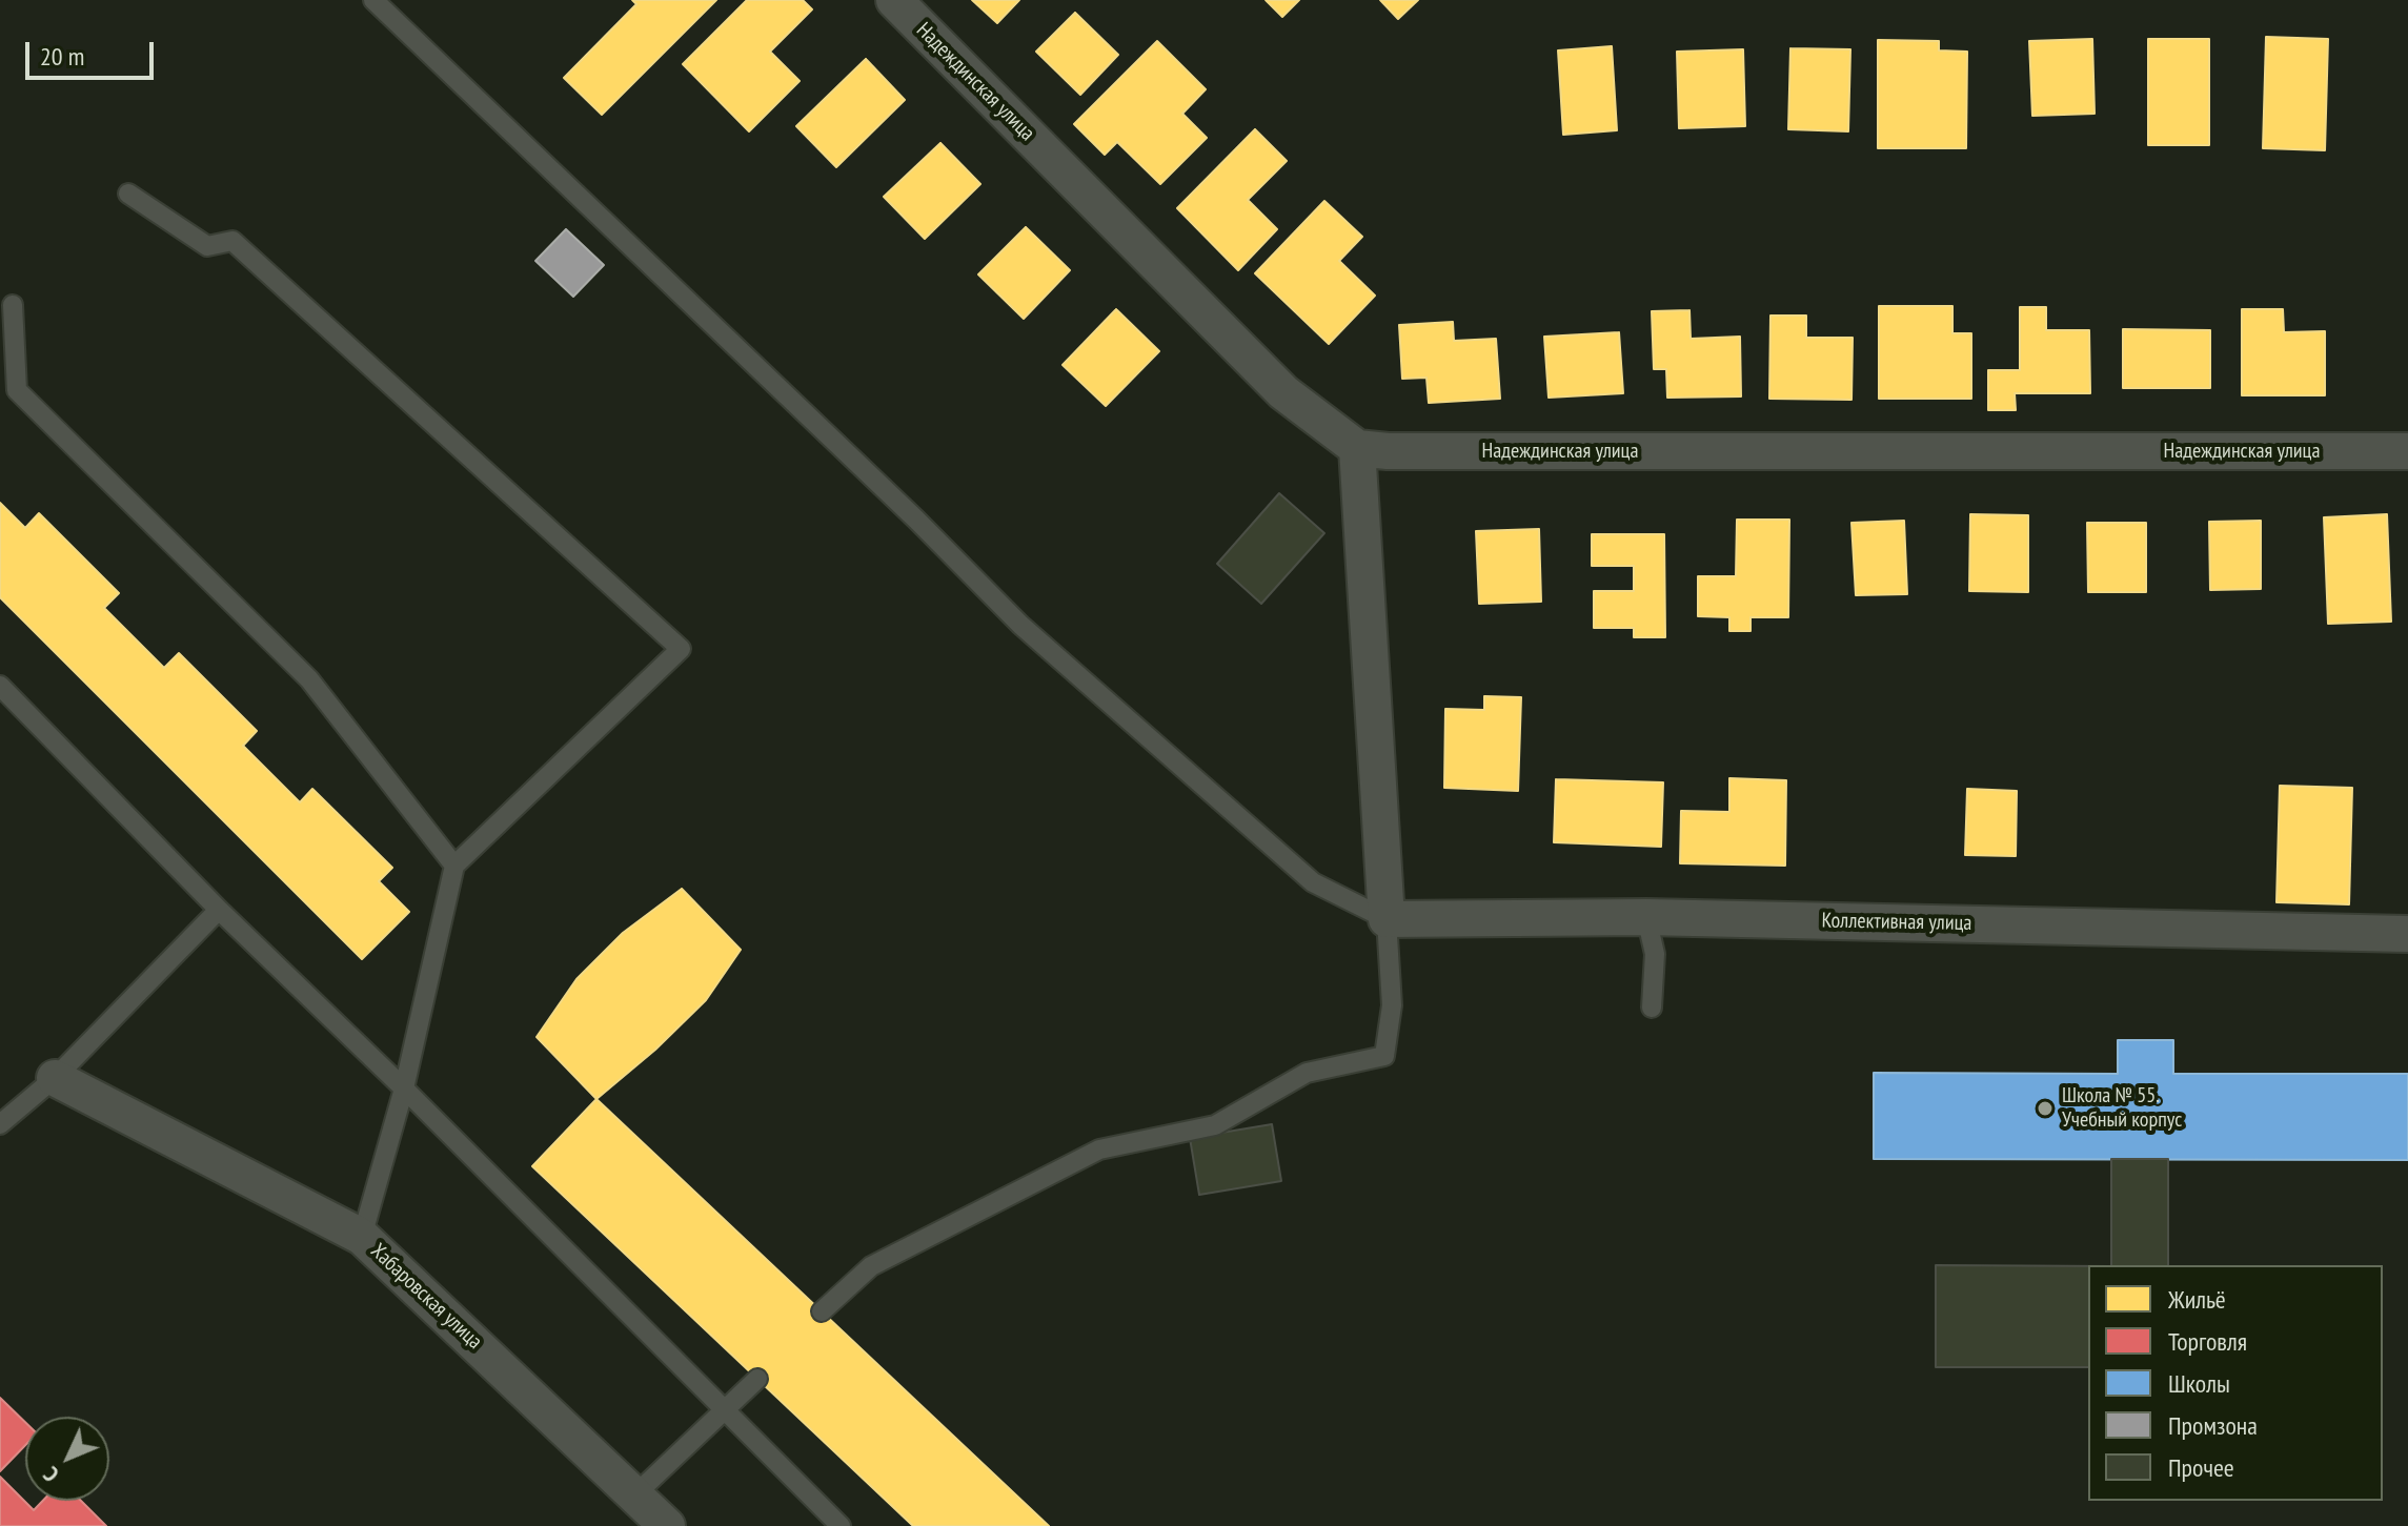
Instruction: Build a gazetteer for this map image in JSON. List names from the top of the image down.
{
  "streets": {
    "street": ["Надеждинская улица", "Коллективная улица", "Хабаровская улица"]
  },
  "places": ["Школа № 55. Учебный корпус"],
  "legend": [
    "Жильё",
    "Торговля",
    "Школы",
    "Промзона",
    "Прочее"
  ],
  "scale_bar": "20 m",
  "north": "bottom left"
}
